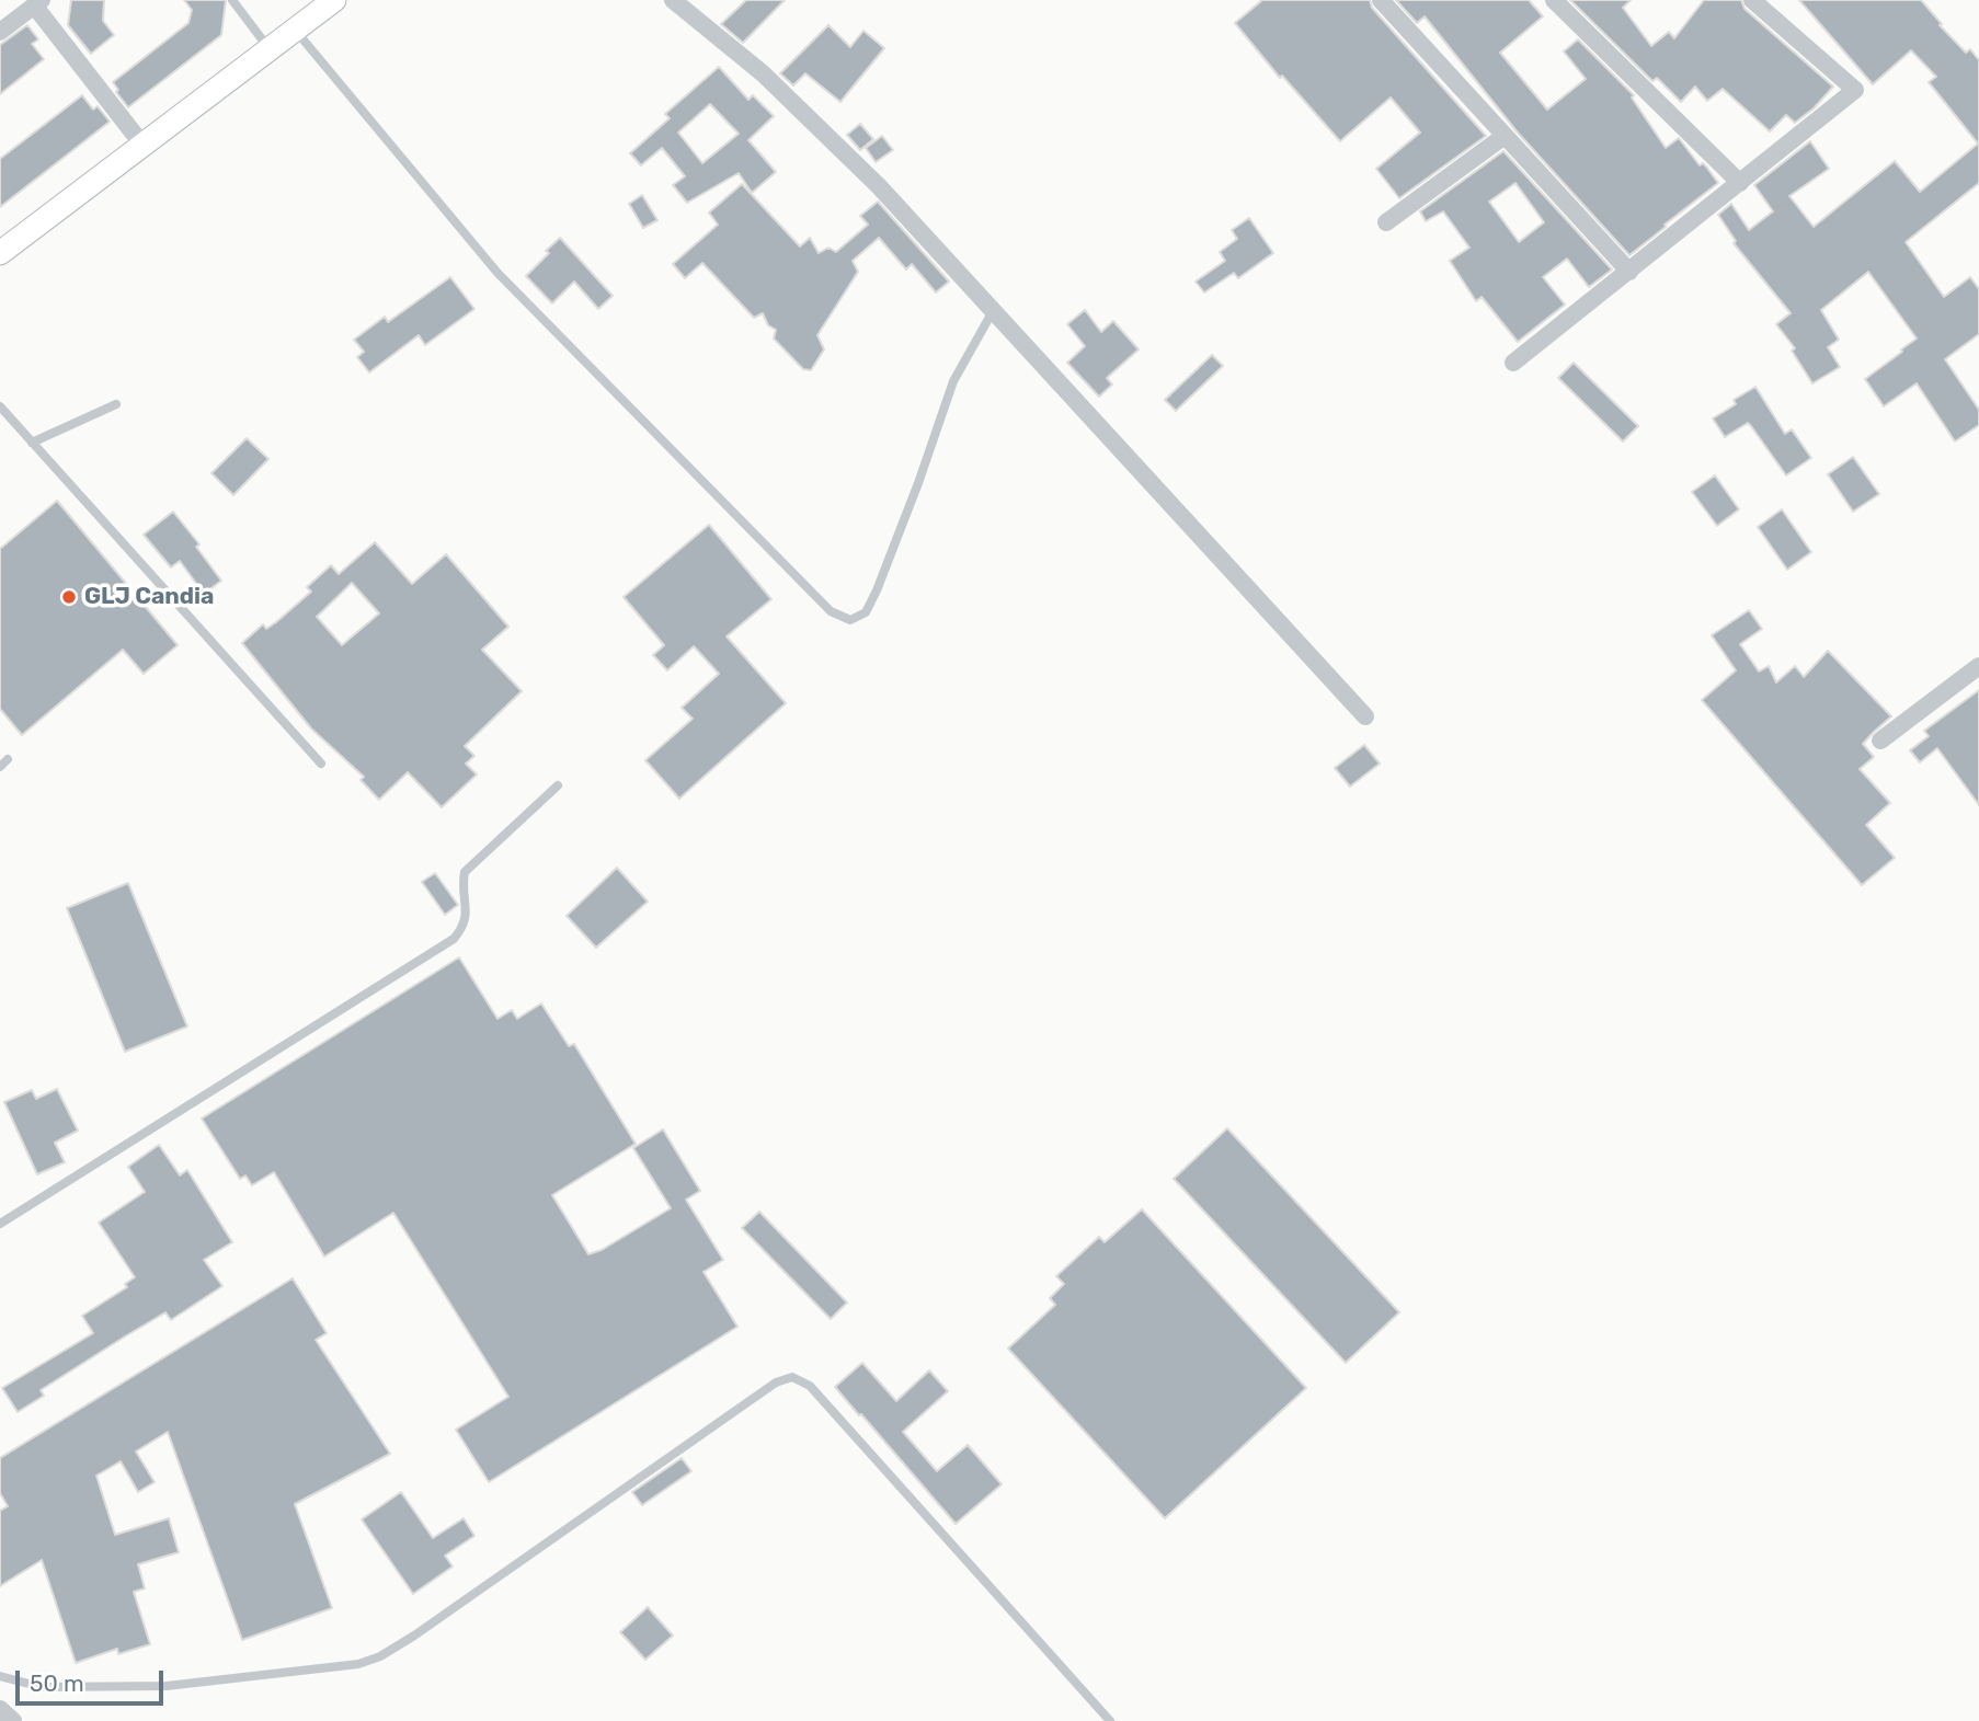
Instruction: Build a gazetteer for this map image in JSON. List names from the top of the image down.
{
  "places": ["GLJ Candia"],
  "scale_bar": "50 m"
}
